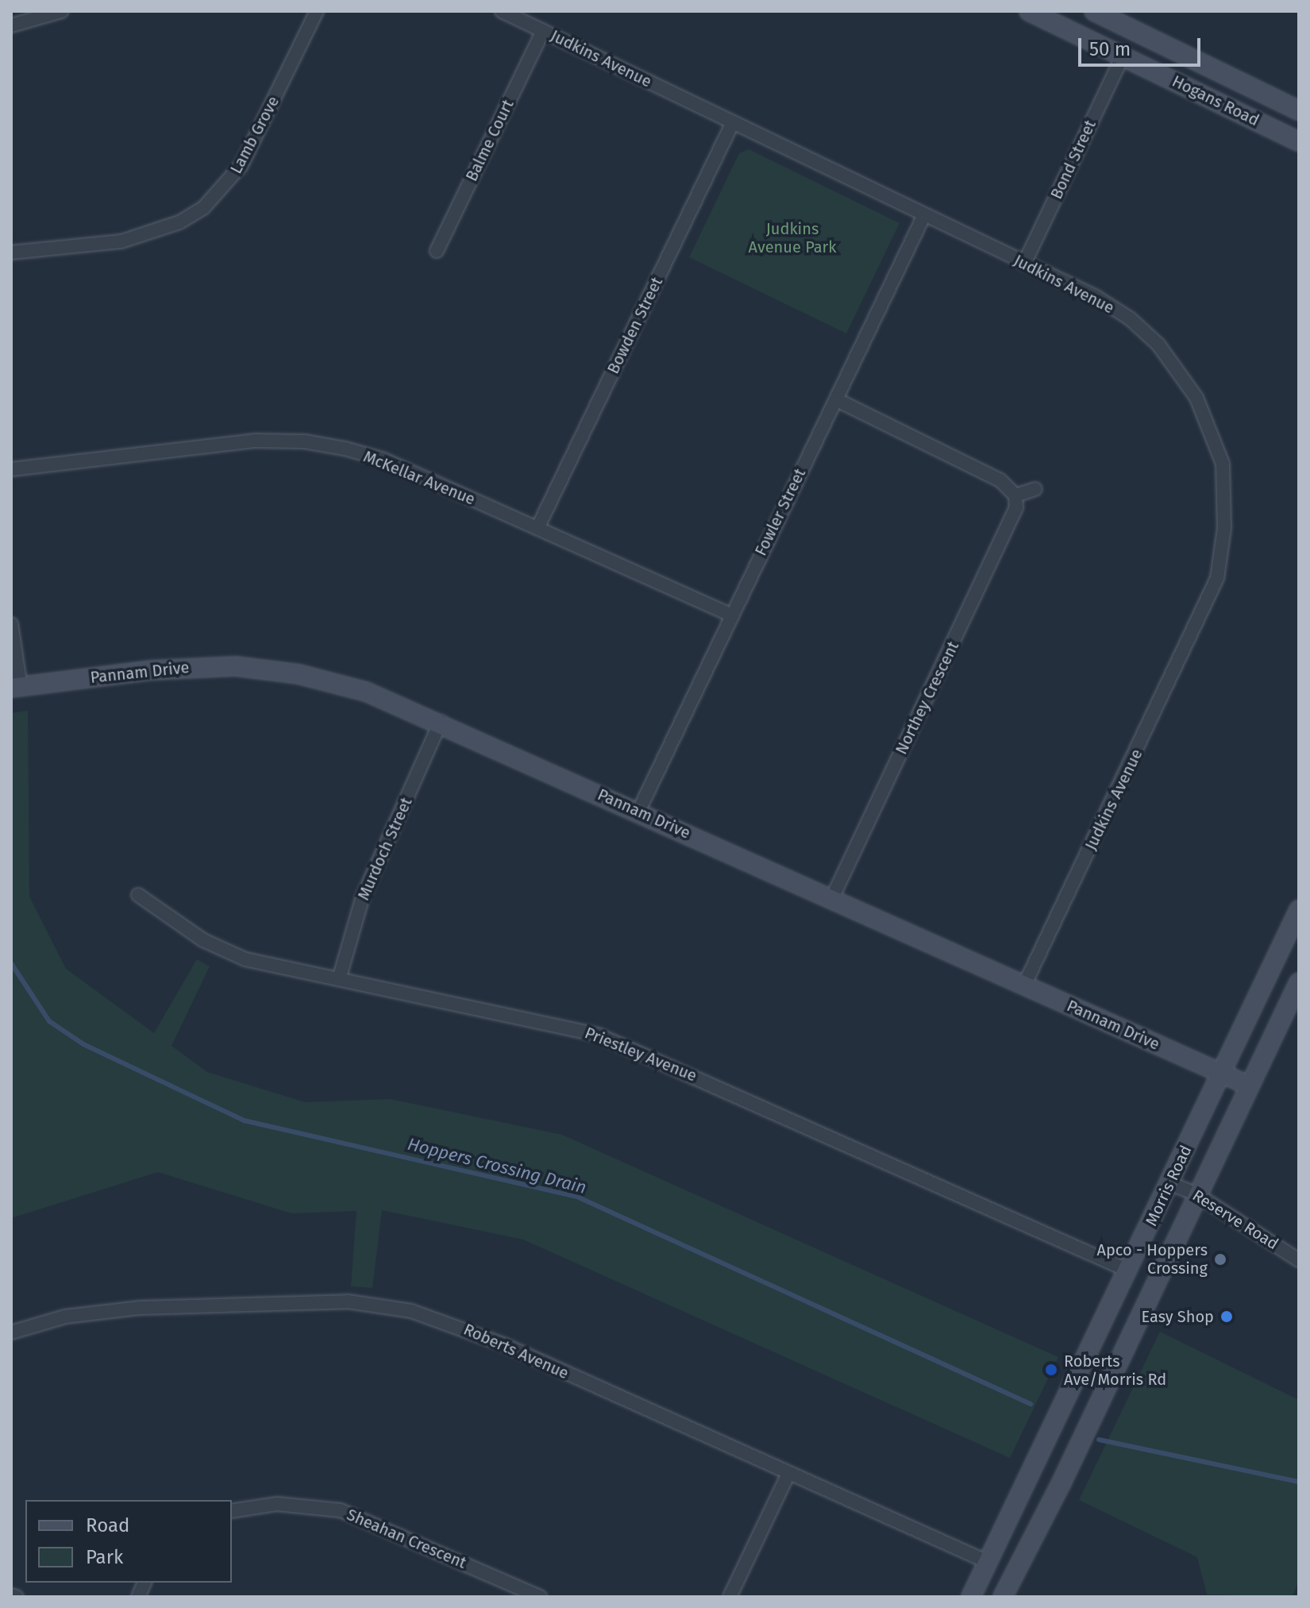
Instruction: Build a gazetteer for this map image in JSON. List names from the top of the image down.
{
  "streets": {
    "street": [
      "Judkins Avenue",
      "Hogans Road",
      "Lamb Grove",
      "Balme Court",
      "Bond Street",
      "Bowden Street",
      "McKellar Avenue",
      "Fowler Street",
      "Pannam Drive",
      "Northey Crescent",
      "Murdoch Street",
      "Priestley Avenue",
      "Morris Road",
      "Reserve Road",
      "Roberts Avenue",
      "Sheahan Crescent"
    ]
  },
  "crossings": [
    ["Judkins Avenue", "Balme Court"],
    ["Judkins Avenue", "Bond Street"],
    ["Judkins Avenue", "Bowden Street"],
    ["Judkins Avenue", "Fowler Street"],
    ["Judkins Avenue", "Pannam Drive"],
    ["Hogans Road", "Bond Street"],
    ["Bowden Street", "McKellar Avenue"],
    ["McKellar Avenue", "Fowler Street"],
    ["Fowler Street", "Pannam Drive"],
    ["Pannam Drive", "Northey Crescent"],
    ["Pannam Drive", "Murdoch Street"],
    ["Pannam Drive", "Morris Road"],
    ["Murdoch Street", "Priestley Avenue"],
    ["Priestley Avenue", "Morris Road"],
    ["Morris Road", "Reserve Road"],
    ["Morris Road", "Roberts Avenue"]
  ],
  "water": ["Hoppers Crossing Drain"],
  "parks": ["Judkins Avenue Park"],
  "places": ["Apco - Hoppers Crossing", "Easy Shop", "Roberts Ave/Morris Rd"],
  "legend": ["Road", "Park"],
  "scale_bar": "50 m"
}
